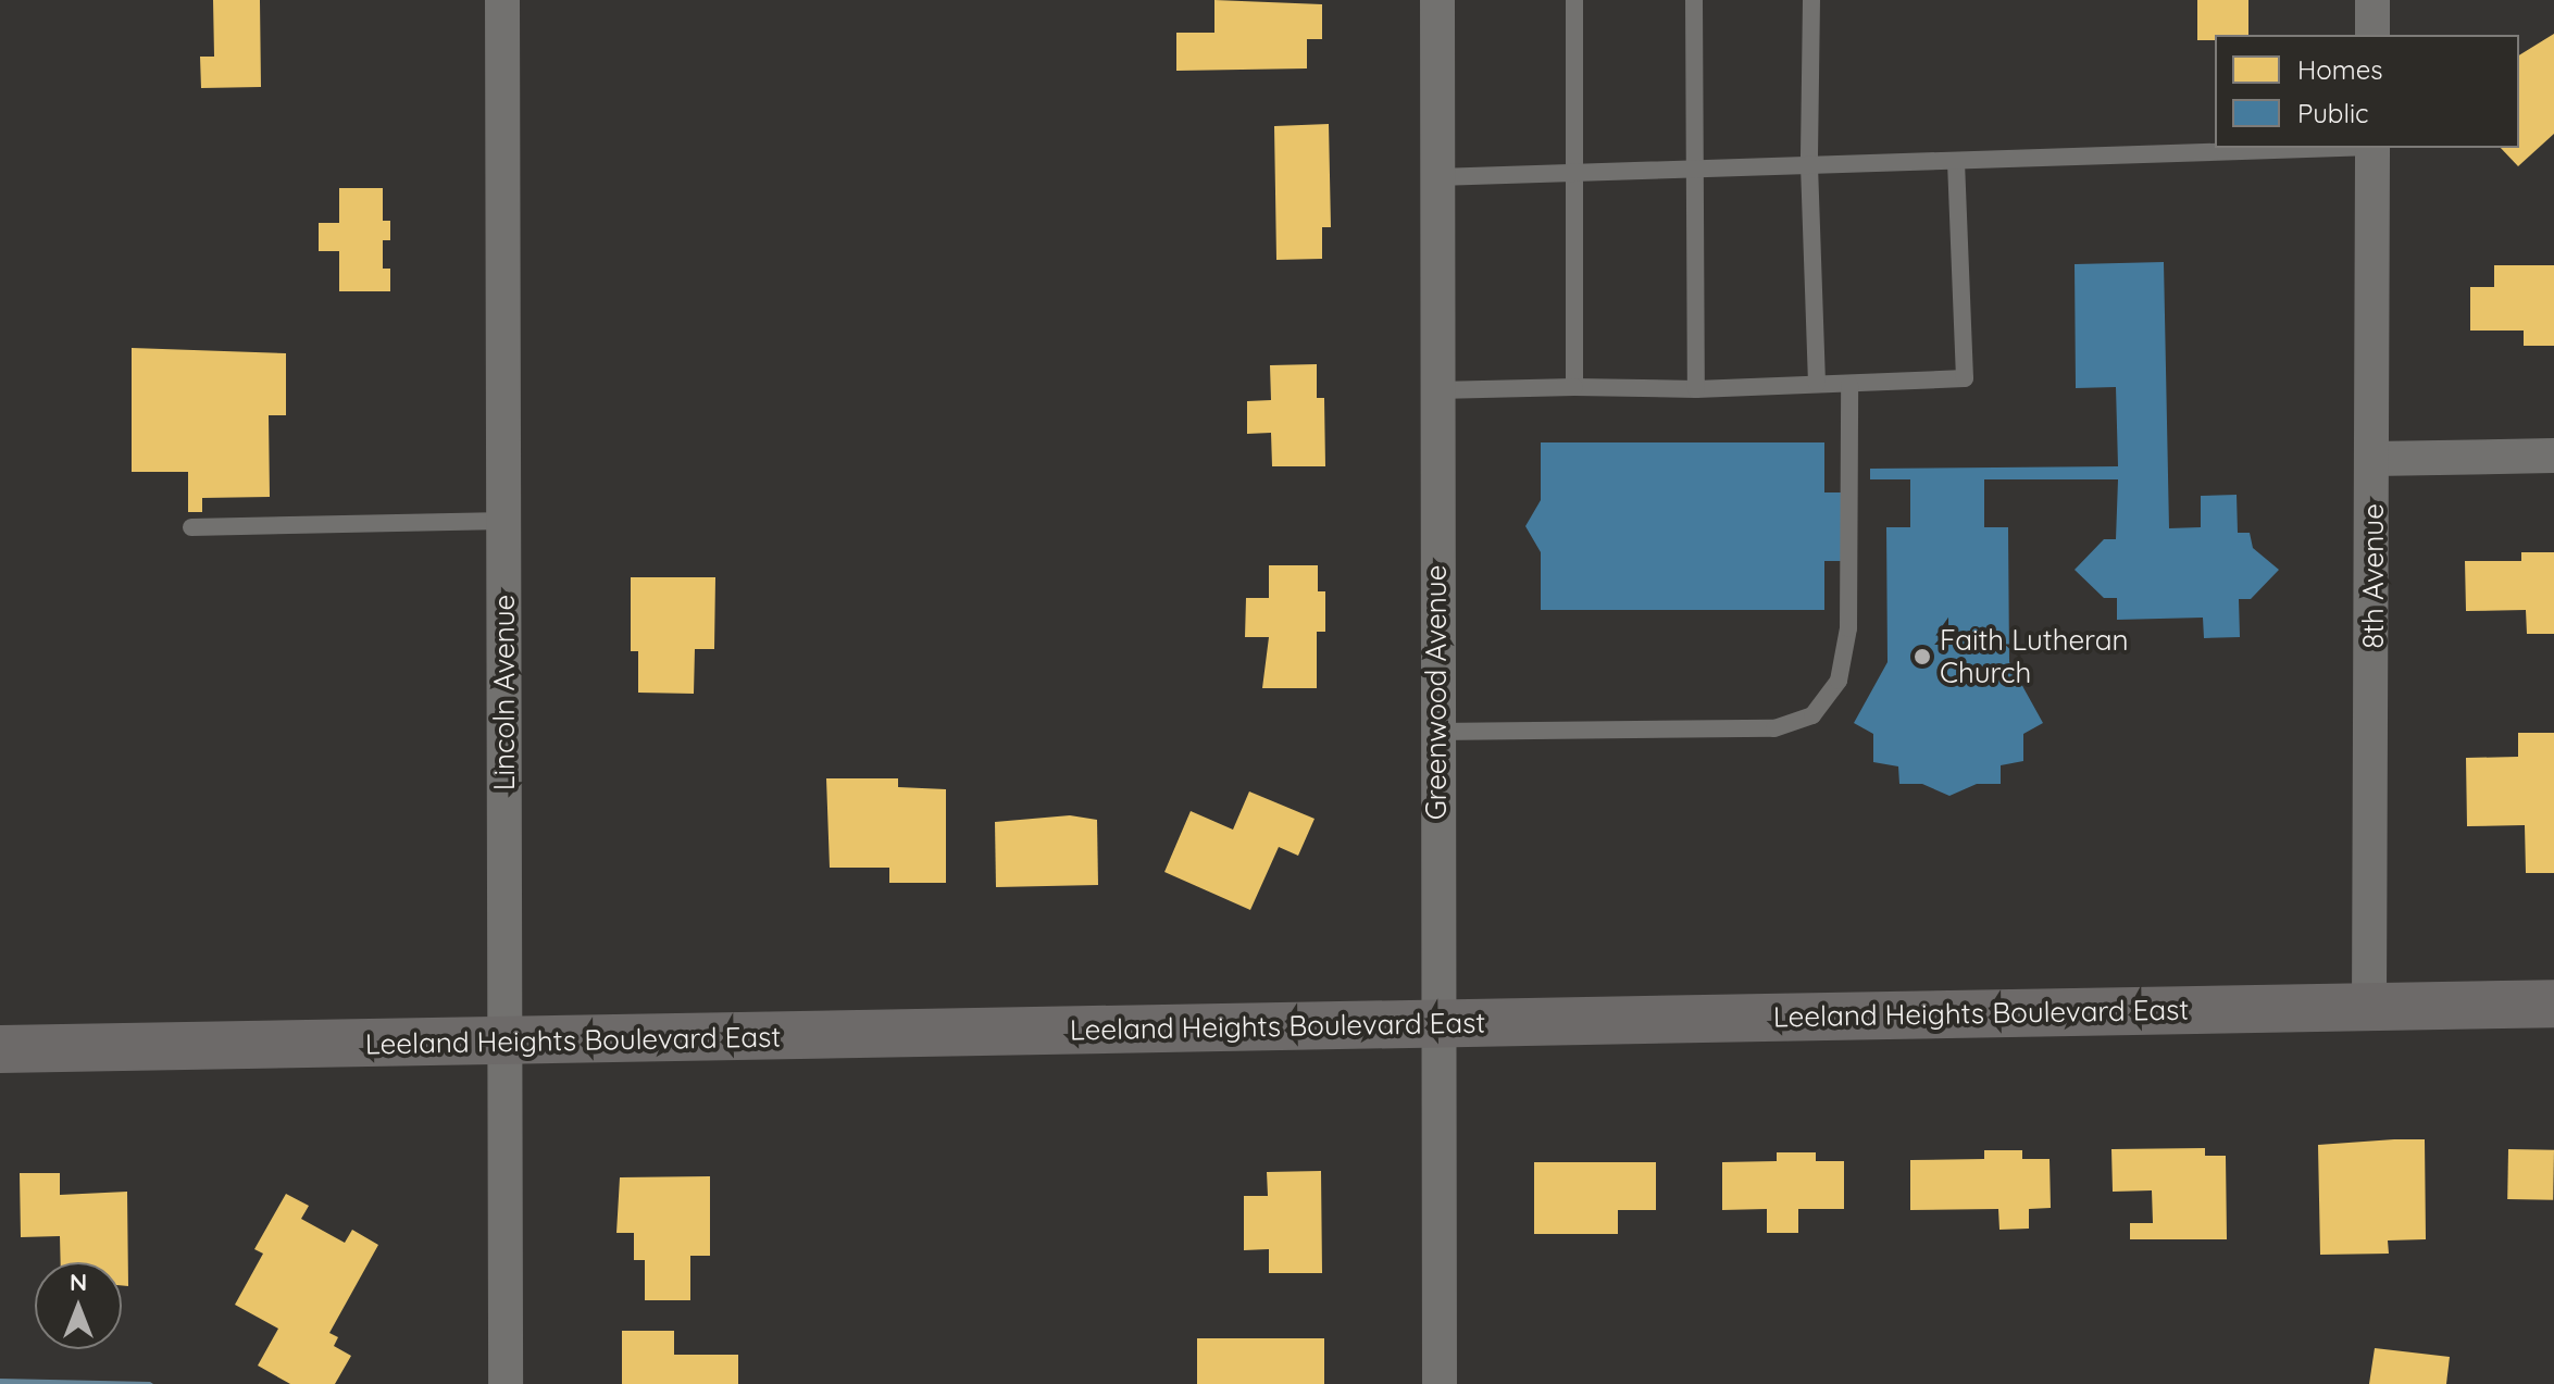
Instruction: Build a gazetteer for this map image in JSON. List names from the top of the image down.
{
  "streets": {
    "main road": ["Leeland Heights Boulevard East"],
    "street": ["8th Avenue", "Lincoln Avenue", "Greenwood Avenue"]
  },
  "crossings": [
    ["8th Avenue", "Leeland Heights Boulevard East"],
    ["Lincoln Avenue", "Leeland Heights Boulevard East"],
    ["Greenwood Avenue", "Leeland Heights Boulevard East"]
  ],
  "places": ["Faith Lutheran Church"],
  "legend": ["Homes", "Public"],
  "north": "top"
}
